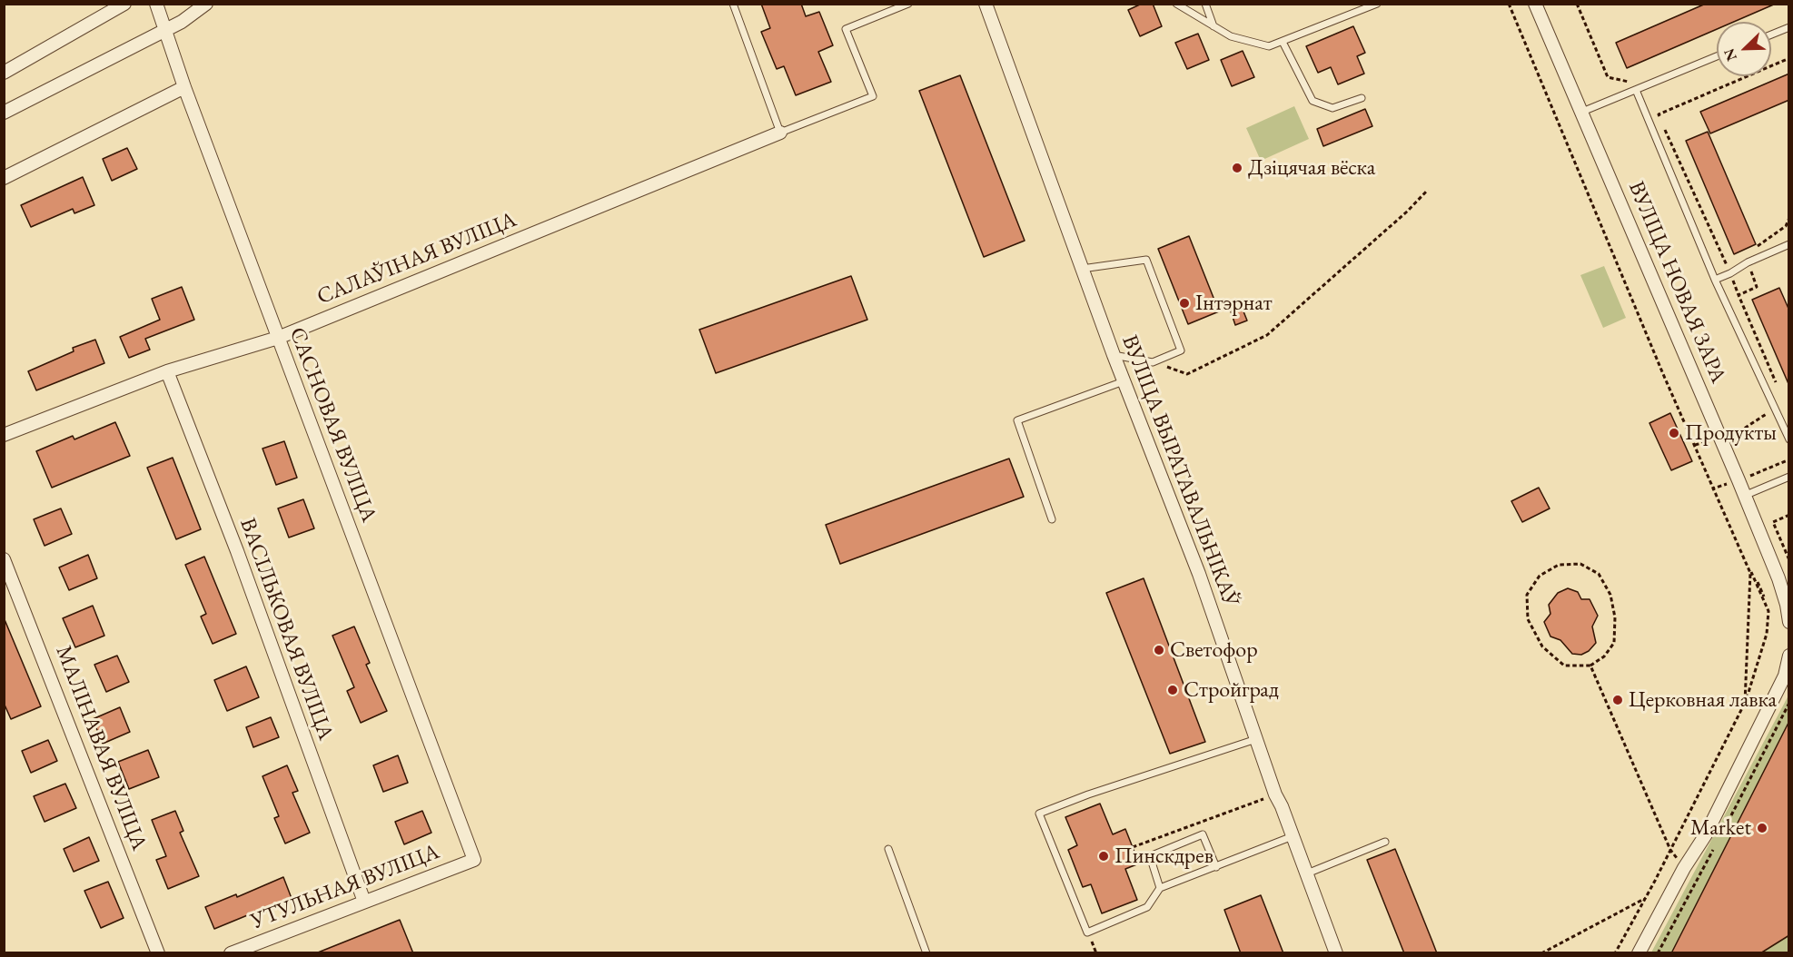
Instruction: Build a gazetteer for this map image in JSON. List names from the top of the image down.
{
  "streets": {
    "street": [
      "САЛАЎІНАЯ ВУЛІЦА",
      "ВУЛІЦА НОВАЯ ЗАРА",
      "САСНОВАЯ ВУЛІЦА",
      "ВУЛІЦА ВЫРАТАВАЛЬНІКАЎ",
      "ВАСІЛЬКОВАЯ ВУЛІЦА",
      "МАЛІНАВАЯ ВУЛІЦА",
      "УТУЛЬНАЯ ВУЛІЦА"
    ]
  },
  "crossings": [
    ["САЛАЎІНАЯ ВУЛІЦА", "САСНОВАЯ ВУЛІЦА"],
    ["САЛАЎІНАЯ ВУЛІЦА", "ВАСІЛЬКОВАЯ ВУЛІЦА"],
    ["САСНОВАЯ ВУЛІЦА", "УТУЛЬНАЯ ВУЛІЦА"],
    ["ВАСІЛЬКОВАЯ ВУЛІЦА", "УТУЛЬНАЯ ВУЛІЦА"]
  ],
  "places": [
    "Дзіцячая вёска",
    "Інтэрнат",
    "Продукты",
    "Светофор",
    "Стройград",
    "Церковная лавка",
    "Market",
    "Пинскдрев"
  ],
  "north": "bottom left"
}
